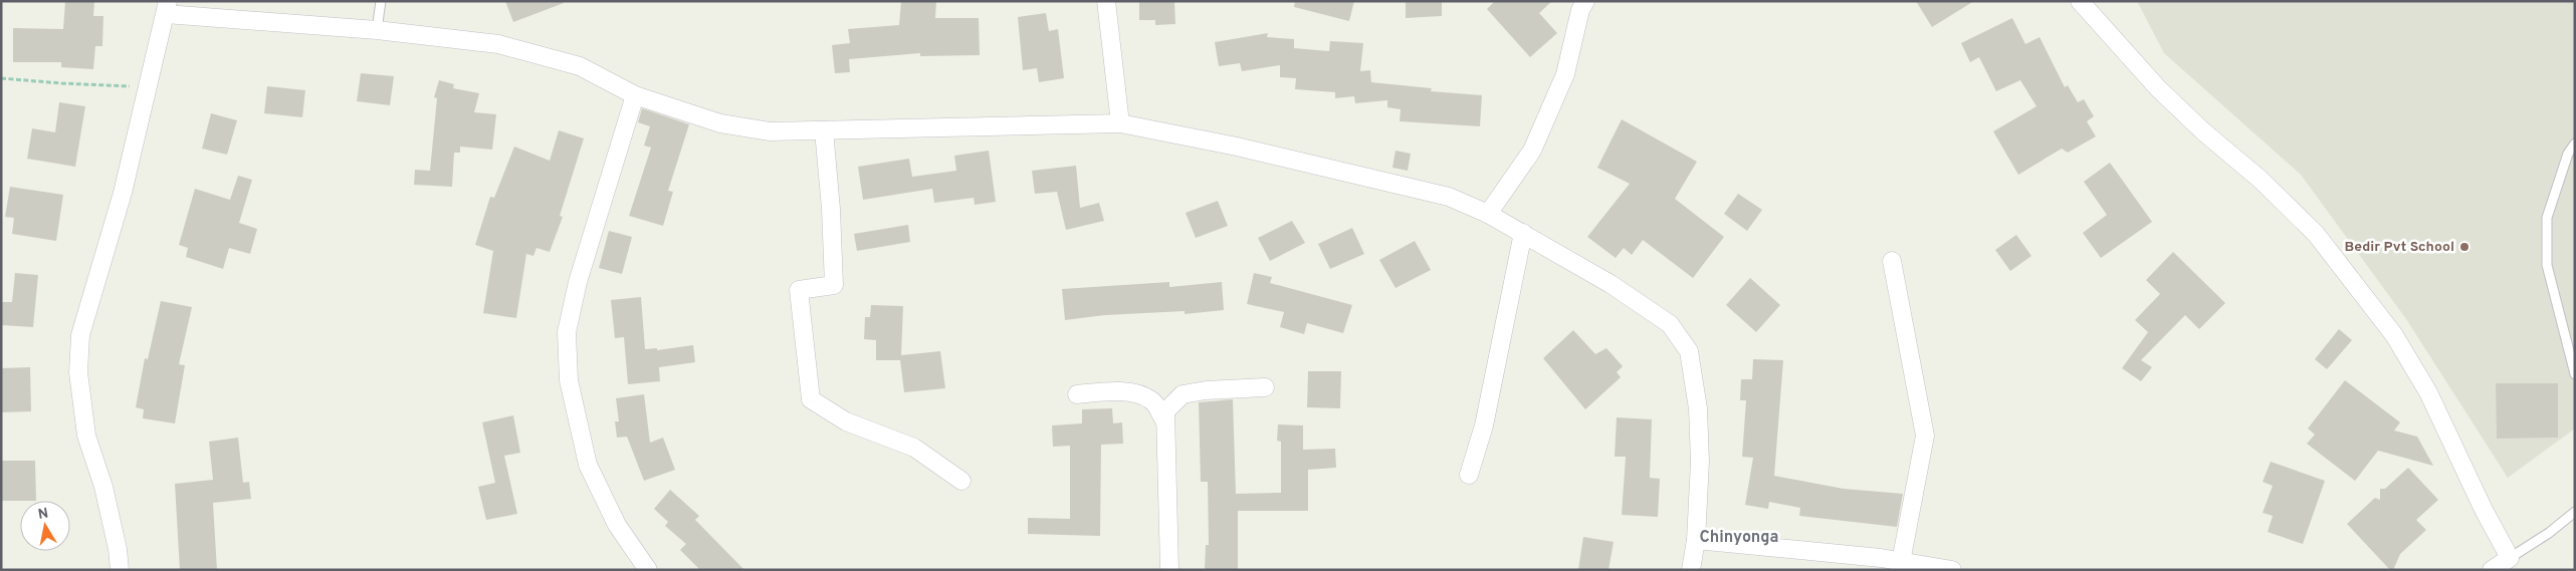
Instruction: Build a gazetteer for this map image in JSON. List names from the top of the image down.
{
  "districts": ["Chinyonga"],
  "places": ["Bedir Pvt School"],
  "north": "top"
}
